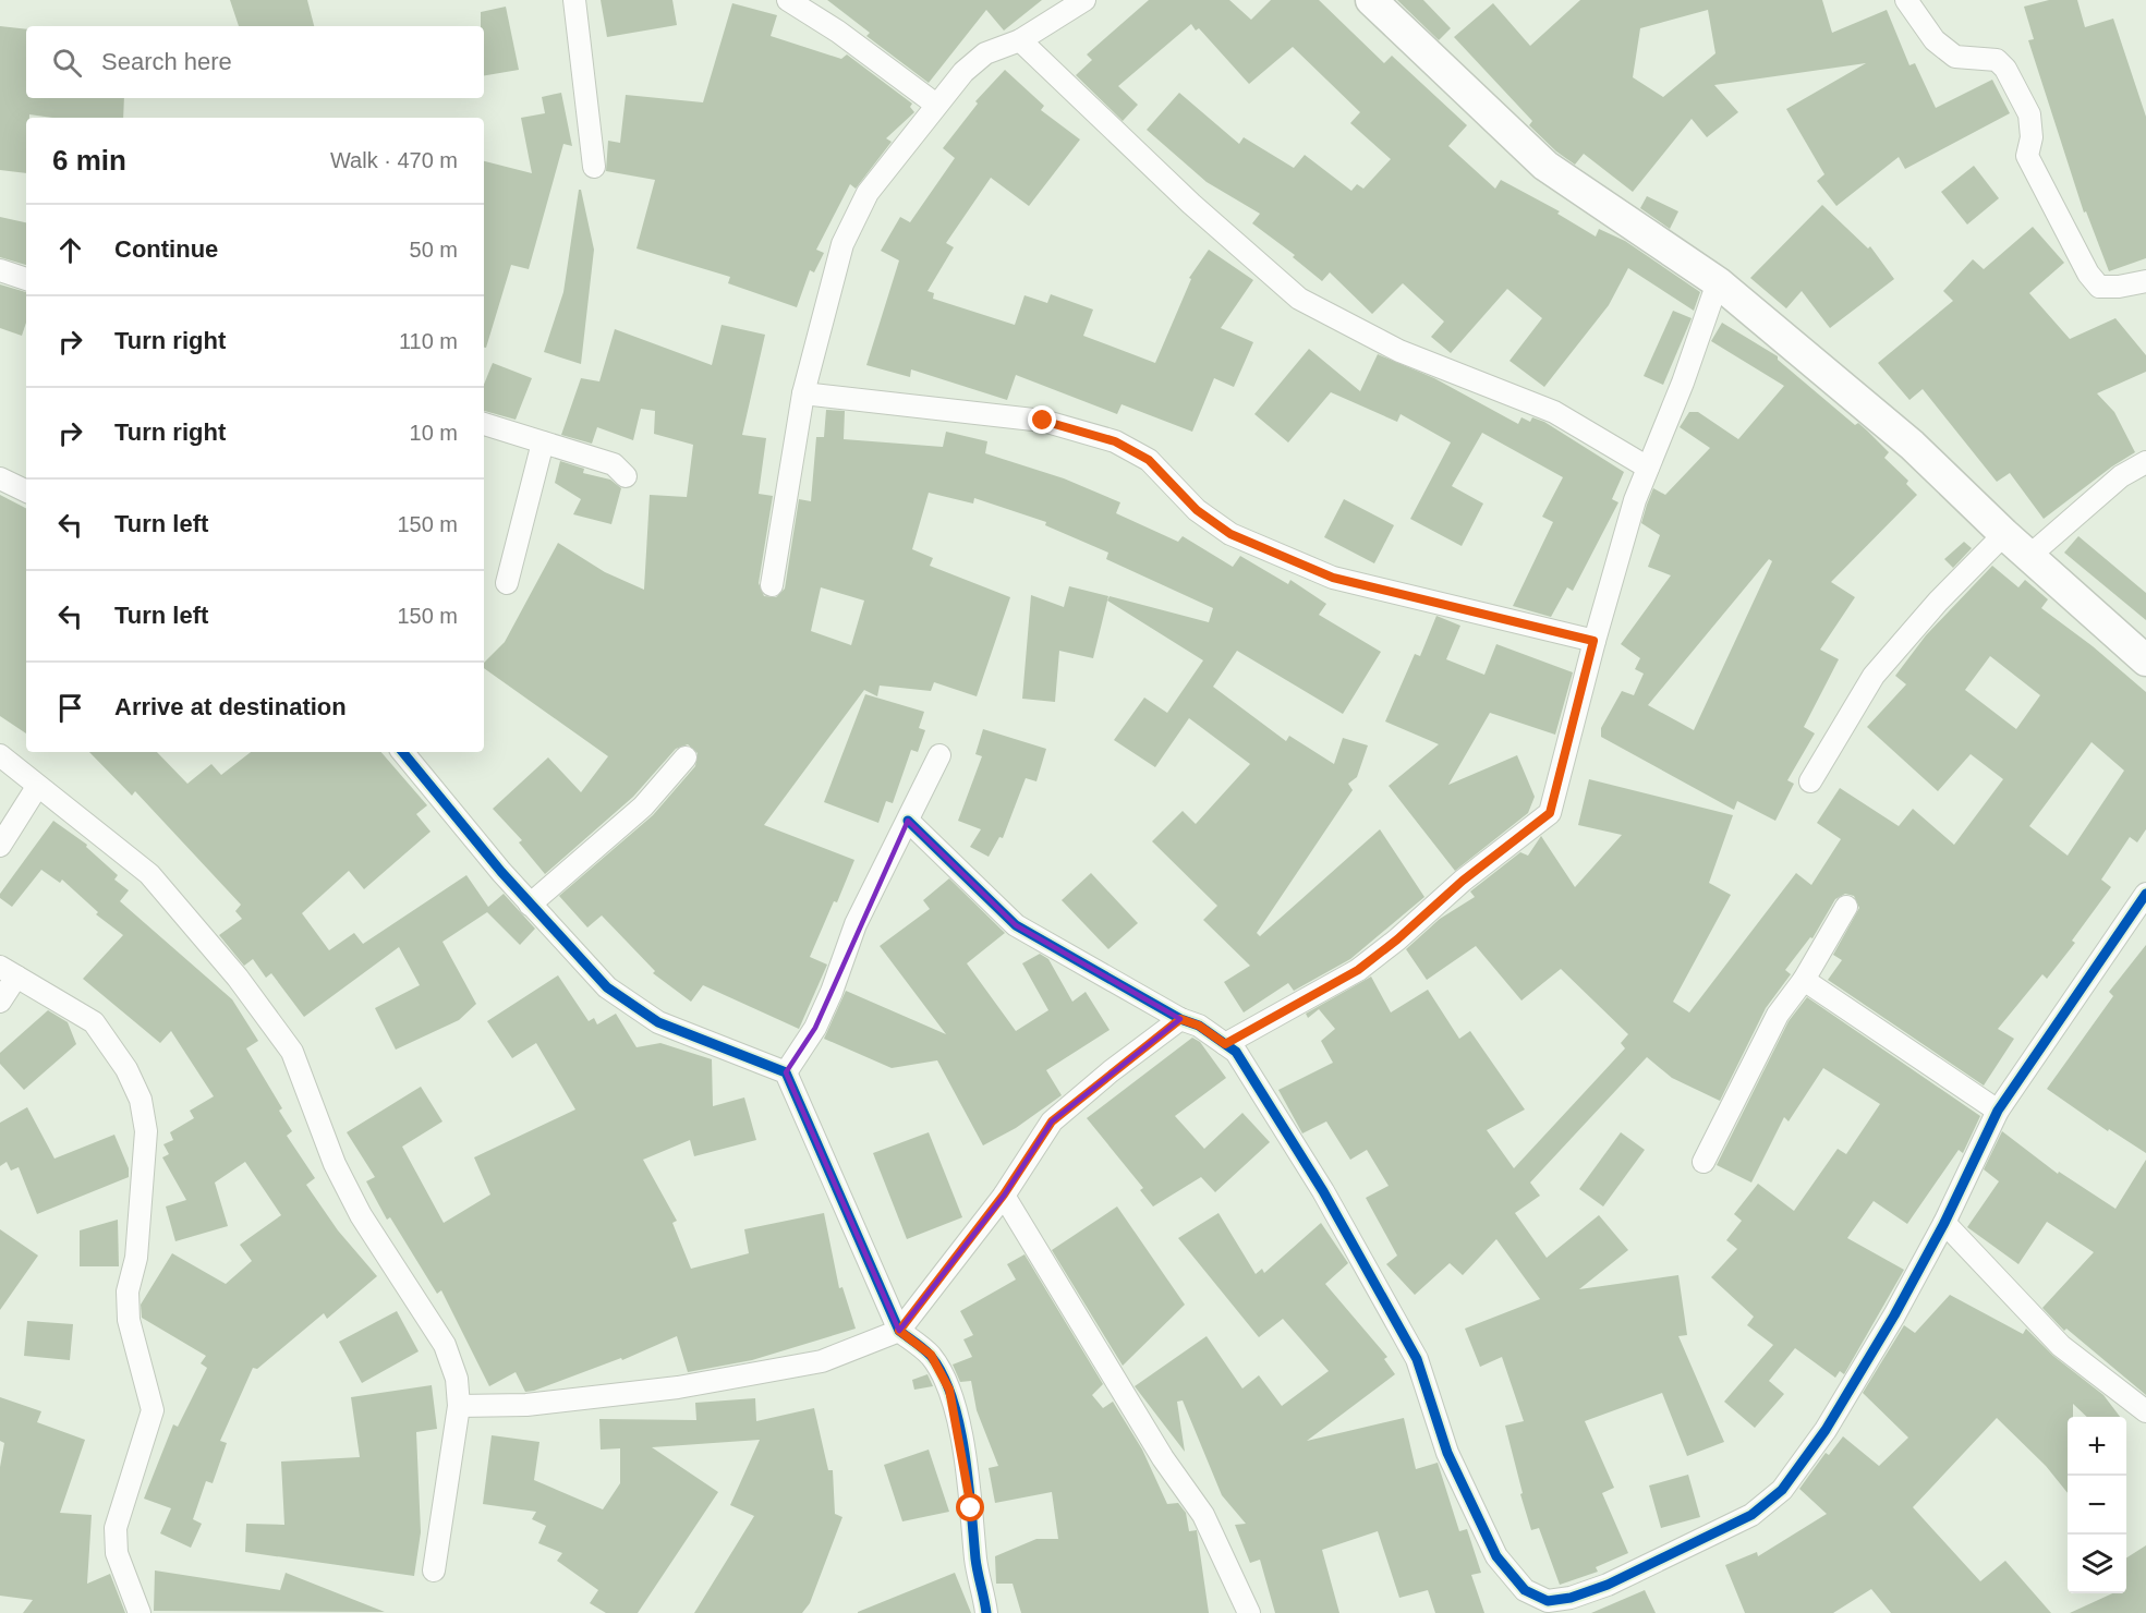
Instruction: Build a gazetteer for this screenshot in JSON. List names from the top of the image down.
{
  "page": {
    "search": "Search here",
    "heading": ["6 min", "Walk · 470 m"],
    "list": [
      ["Continue", "50 m"],
      ["Turn right", "110 m"],
      ["Turn right", "10 m"],
      ["Turn left", "150 m"],
      ["Turn left", "150 m"],
      "Arrive at destination"
    ],
    "map_buttons": ["+", "−"]
  }
}
